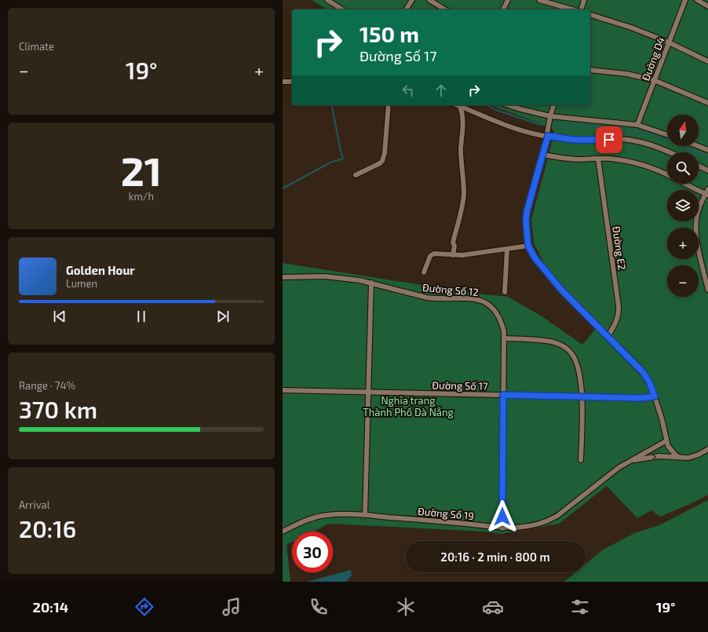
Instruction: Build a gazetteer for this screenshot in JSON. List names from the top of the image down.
{
  "streets": {
    "street": [
      "Đường D4",
      "Đường E2",
      "Đường Số 12",
      "Đường Số 17",
      "Đường Số 19"
    ]
  },
  "crossings": [
    ["Đường Số 12", "Đường Số 17"],
    ["Đường Số 12", "Đường Số 19"]
  ],
  "parks": ["Nghĩa trang Thành Phố Đà Nẵng"],
  "north": "top",
  "page": {
    "tile": [
      "Climate",
      ["21", "km/h"],
      ["Range · 74%", "370 km"],
      ["Arrival", "20:16"]
    ],
    "turn": ["150 m", "Đường Số 17"],
    "heat": ["−", "19°", "+"],
    "map_buttons": ["+", "−"],
    "song": ["Golden Hour", "Lumen"],
    "limit": "30",
    "trip": "20:16 · 2 min · 800 m",
    "tabs": ["20:14", "19°"]
  }
}
